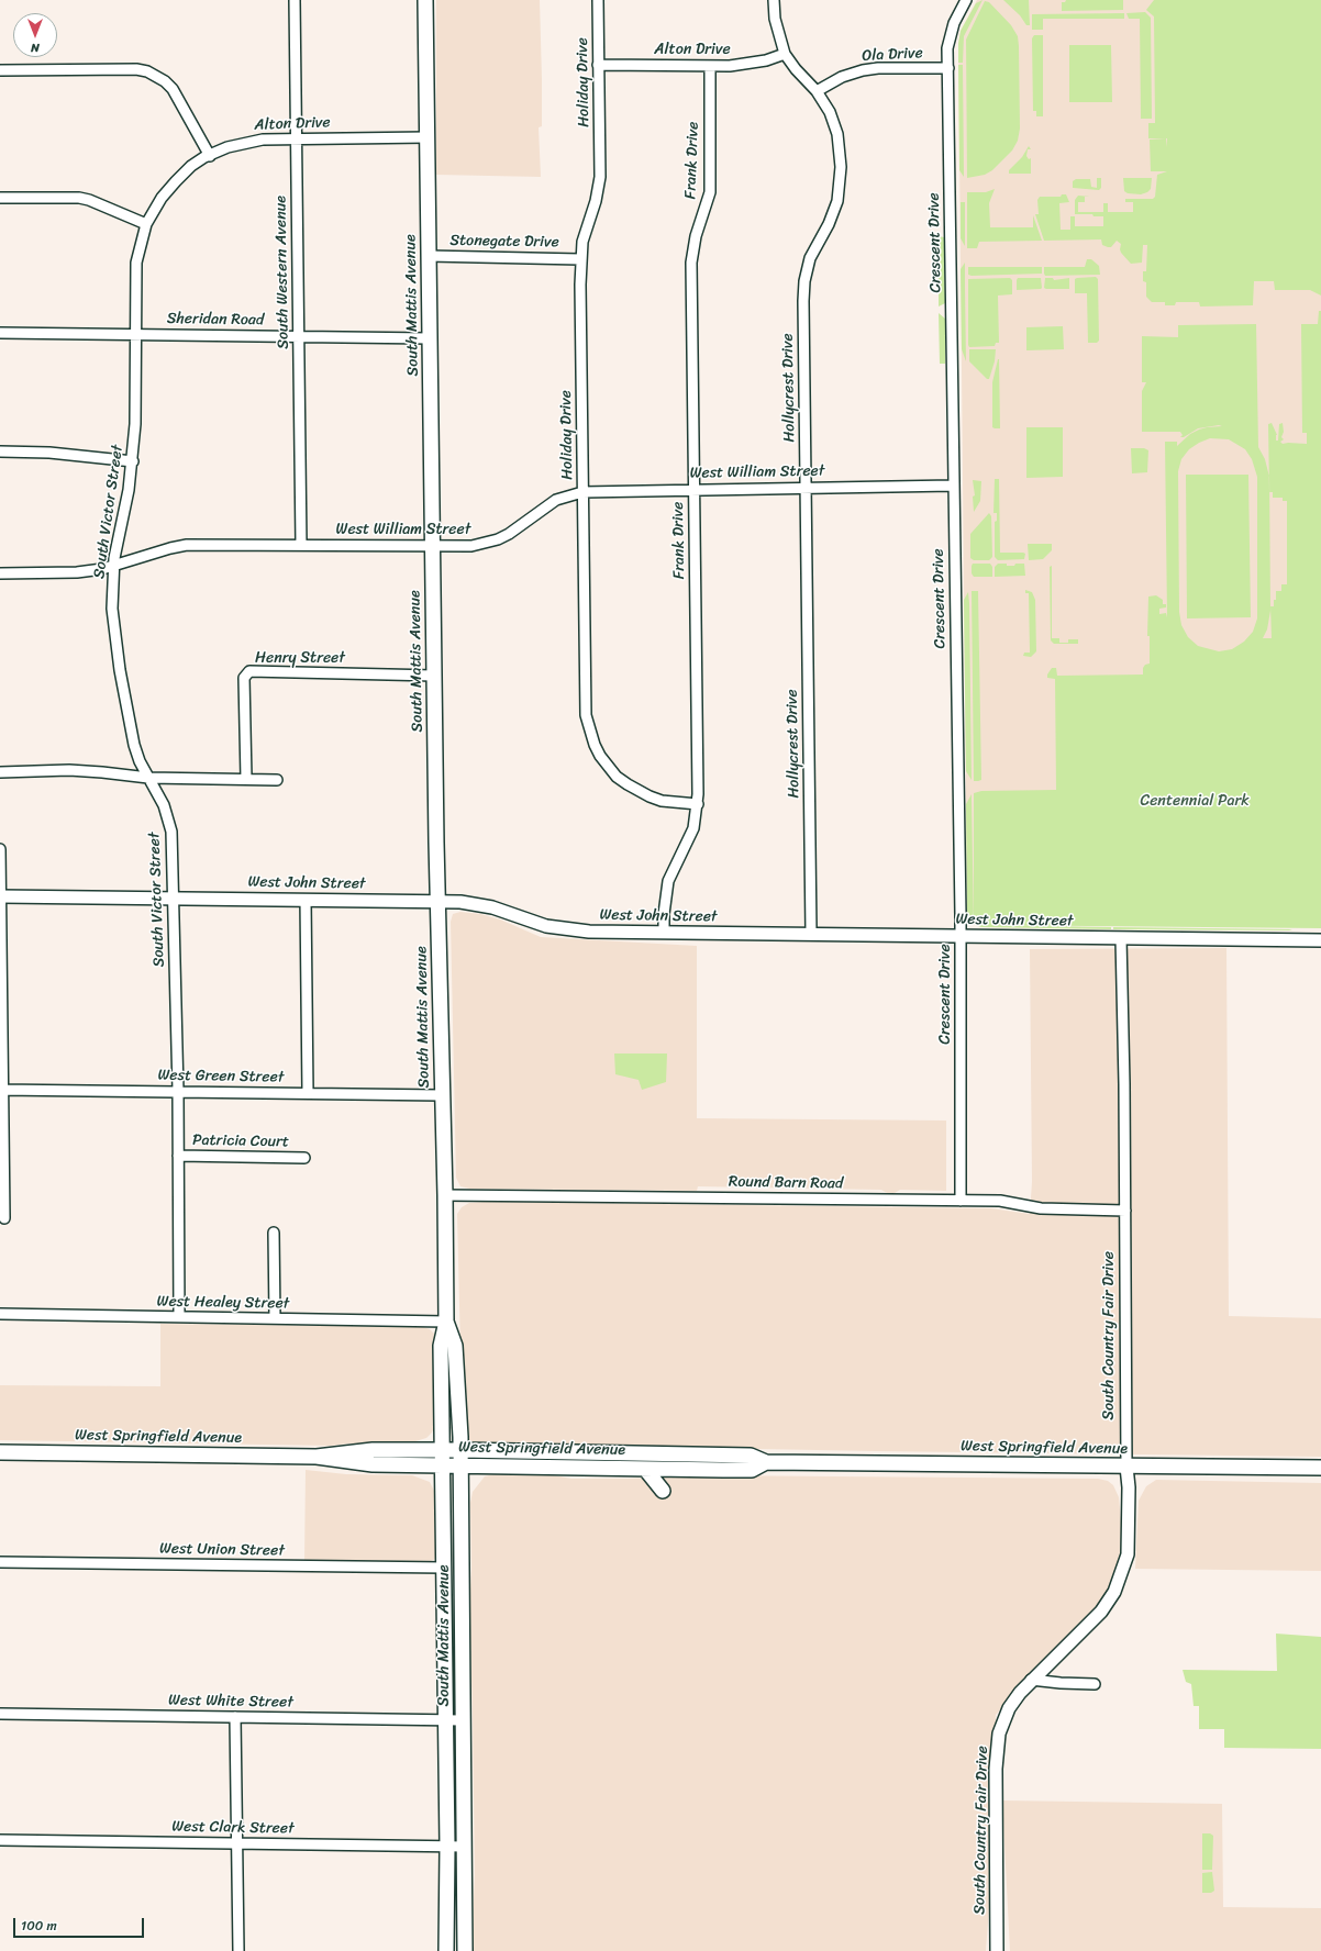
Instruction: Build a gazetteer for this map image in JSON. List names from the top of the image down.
{
  "streets": {
    "main road": ["South Mattis Avenue", "West Springfield Avenue"],
    "street": [
      "Alton Drive",
      "Ola Drive",
      "Holiday Drive",
      "Frank Drive",
      "Stonegate Drive",
      "Crescent Drive",
      "South Western Avenue",
      "Sheridan Road",
      "Hollycrest Drive",
      "West William Street",
      "South Victor Street",
      "Henry Street",
      "West John Street",
      "West Green Street",
      "Patricia Court",
      "Round Barn Road",
      "West Healey Street",
      "South Country Fair Drive",
      "West Union Street",
      "West White Street",
      "West Clark Street"
    ]
  },
  "crossings": [
    ["Alton Drive", "Holiday Drive"],
    ["Alton Drive", "Frank Drive"],
    ["Alton Drive", "South Western Avenue"],
    ["Alton Drive", "South Mattis Avenue"],
    ["Alton Drive", "Sheridan Road"],
    ["Alton Drive", "Hollycrest Drive"],
    ["Alton Drive", "South Victor Street"],
    ["Ola Drive", "Crescent Drive"],
    ["Ola Drive", "Hollycrest Drive"],
    ["Holiday Drive", "Frank Drive"],
    ["Holiday Drive", "Stonegate Drive"],
    ["Holiday Drive", "West William Street"],
    ["Frank Drive", "West William Street"],
    ["Frank Drive", "West John Street"],
    ["Stonegate Drive", "South Mattis Avenue"],
    ["Crescent Drive", "West William Street"],
    ["Crescent Drive", "West John Street"],
    ["Crescent Drive", "Round Barn Road"],
    ["South Western Avenue", "Sheridan Road"],
    ["South Western Avenue", "West William Street"],
    ["South Mattis Avenue", "Sheridan Road"],
    ["South Mattis Avenue", "West William Street"],
    ["South Mattis Avenue", "Henry Street"],
    ["South Mattis Avenue", "West John Street"],
    ["South Mattis Avenue", "West Green Street"],
    ["South Mattis Avenue", "Round Barn Road"],
    ["South Mattis Avenue", "West Healey Street"],
    ["South Mattis Avenue", "West Springfield Avenue"],
    ["South Mattis Avenue", "West Union Street"],
    ["South Mattis Avenue", "West White Street"],
    ["South Mattis Avenue", "West Clark Street"],
    ["Sheridan Road", "South Victor Street"],
    ["Hollycrest Drive", "West William Street"],
    ["Hollycrest Drive", "West John Street"],
    ["West William Street", "South Victor Street"],
    ["South Victor Street", "West John Street"],
    ["South Victor Street", "West Green Street"],
    ["South Victor Street", "Patricia Court"],
    ["South Victor Street", "West Healey Street"],
    ["West John Street", "South Country Fair Drive"],
    ["Round Barn Road", "South Country Fair Drive"],
    ["South Country Fair Drive", "West Springfield Avenue"]
  ],
  "parks": ["Centennial Park"],
  "scale_bar": "100 m",
  "north": "bottom"
}
